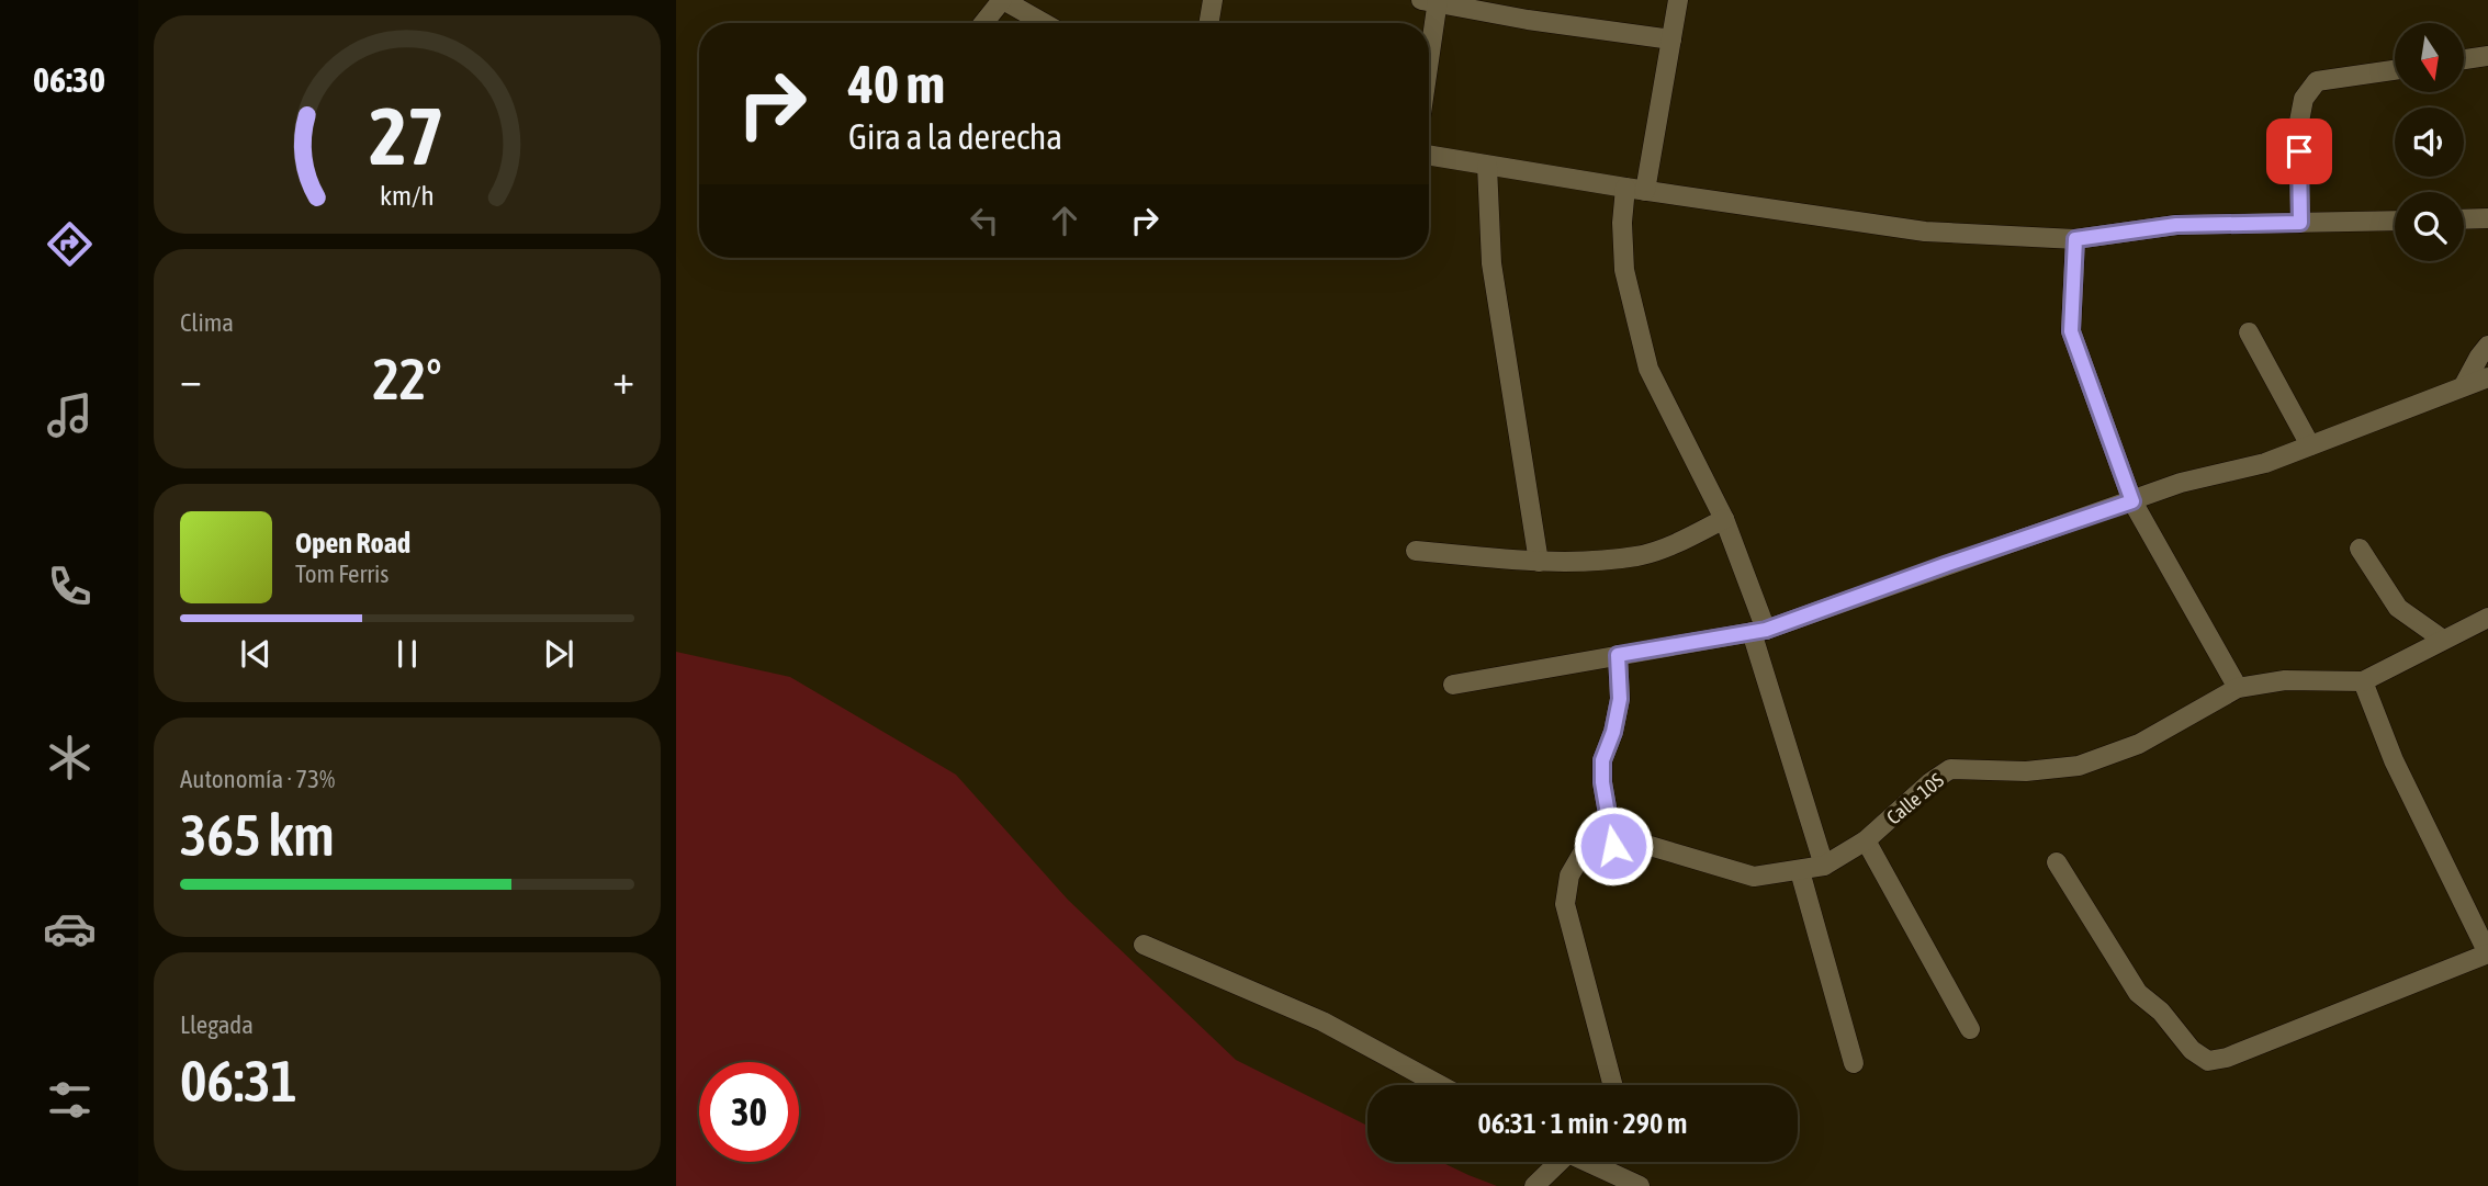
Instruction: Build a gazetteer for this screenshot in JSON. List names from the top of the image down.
{
  "streets": {
    "street": ["Calle 10S"]
  },
  "north": "bottom",
  "page": {
    "tabs": "06:30",
    "turn": ["40 m", "Gira a la derecha"],
    "tile": [
      "Clima",
      ["Autonomía · 73%", "365 km"],
      ["Llegada", "06:31"]
    ],
    "heat": ["−", "22°", "+"],
    "song": ["Open Road", "Tom Ferris"],
    "limit": "30",
    "trip": "06:31 · 1 min · 290 m",
    "gauge": ["27", "km/h"]
  }
}
